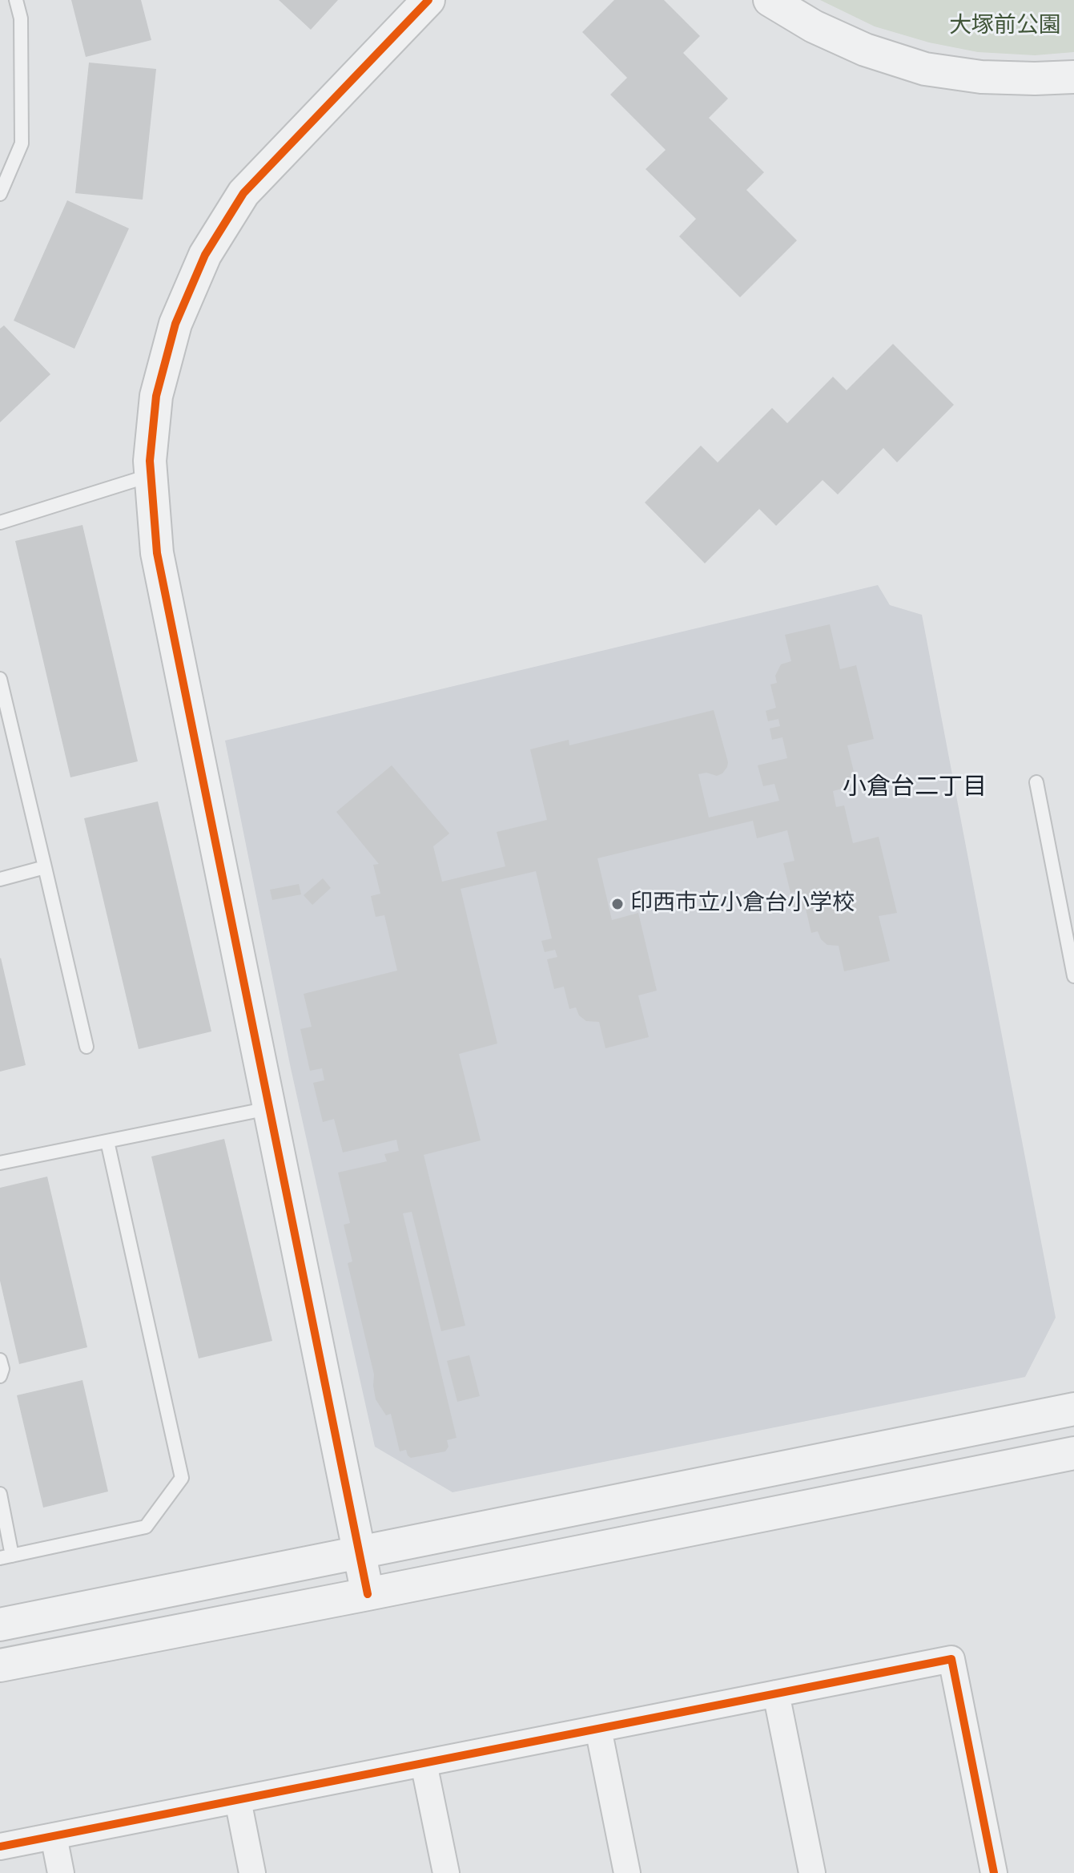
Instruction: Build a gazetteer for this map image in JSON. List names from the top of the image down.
{
  "districts": ["小倉台二丁目"],
  "parks": ["大塚前公園"],
  "places": ["印西市立小倉台小学校"]
}
